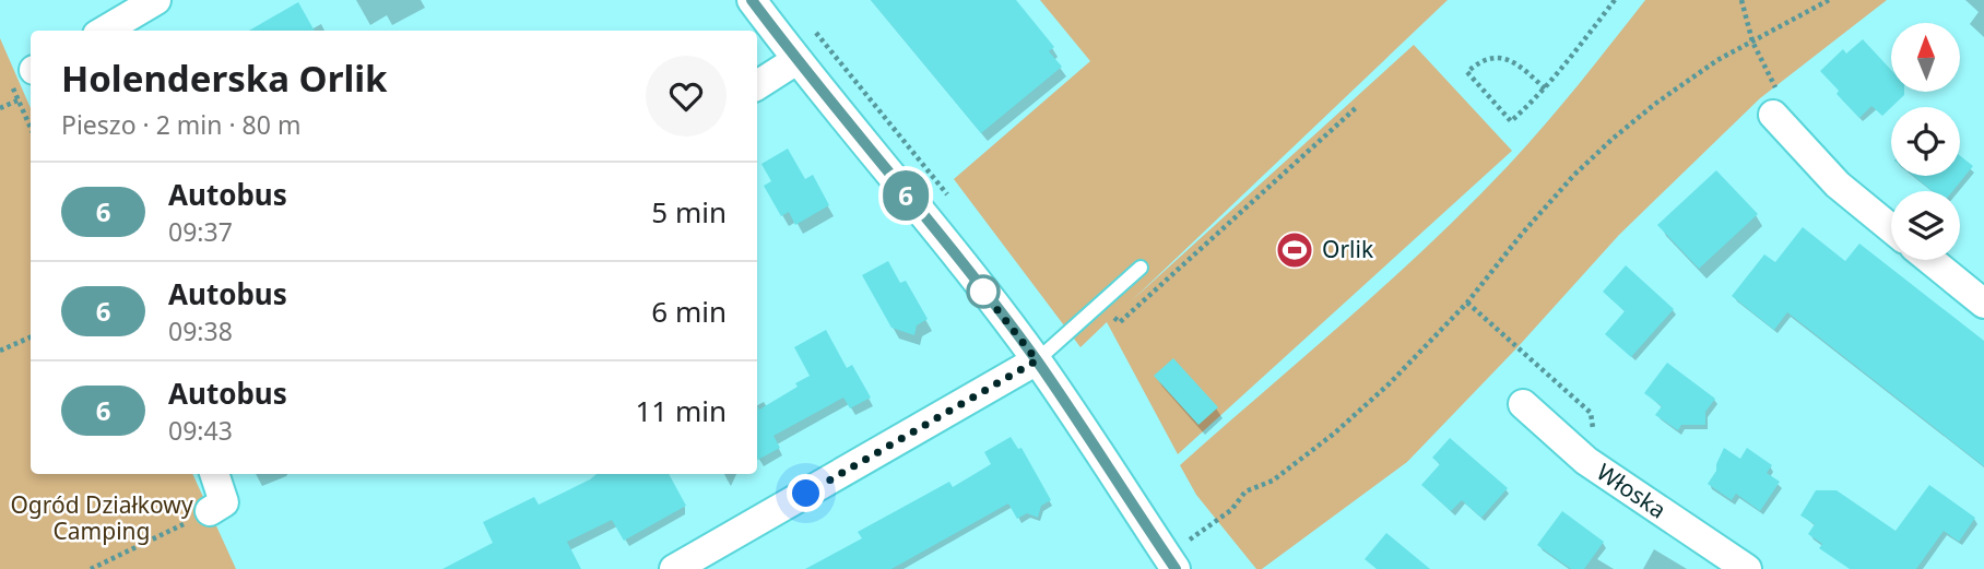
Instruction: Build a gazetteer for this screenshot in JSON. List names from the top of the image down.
{
  "streets": {
    "street": ["Włoska"]
  },
  "parks": ["Ogród Działkowy Camping"],
  "places": {
    "sports": ["Orlik"]
  },
  "lines": ["bus line 6"],
  "north": "top",
  "page": {
    "on_map": "6",
    "heading": ["Holenderska Orlik", "Pieszo · 2 min · 80 m"],
    "list": [
      {
        "mark": "6",
        "name": "Autobus",
        "note": "09:37",
        "value": "5 min"
      },
      {
        "mark": "6",
        "name": "Autobus",
        "note": "09:38",
        "value": "6 min"
      },
      {
        "mark": "6",
        "name": "Autobus",
        "note": "09:43",
        "value": "11 min"
      }
    ]
  }
}
